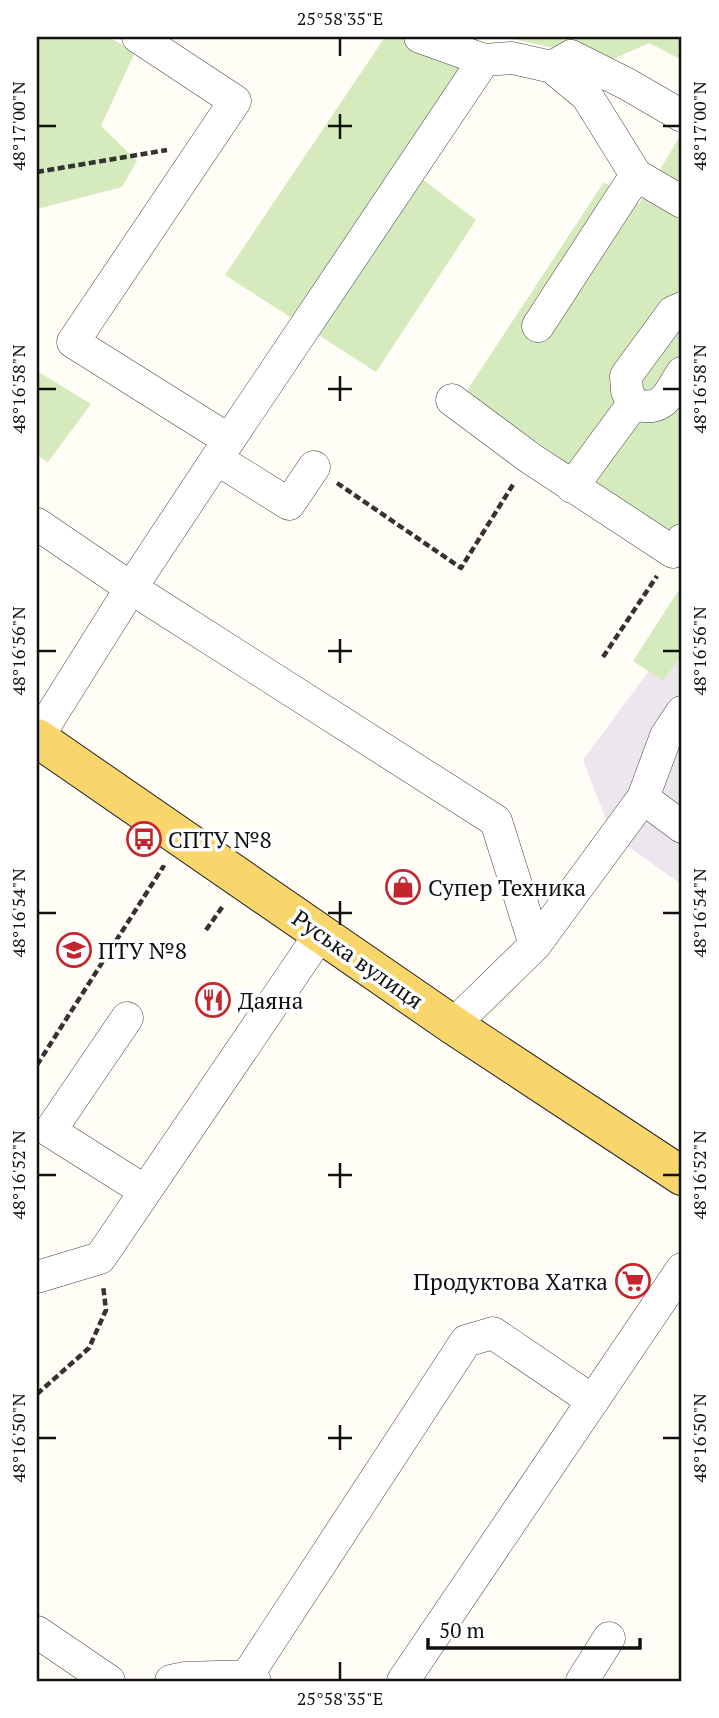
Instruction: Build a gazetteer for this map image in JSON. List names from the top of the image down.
{
  "streets": {
    "main road": ["Руська вулиця"]
  },
  "places": {
    "bus stop": ["СПТУ №8"],
    "shop": ["Супер Техника"],
    "school or university": ["ПТУ №8"],
    "restaurant": ["Даяна"],
    "supermarket": ["Продуктова Хатка"]
  },
  "scale_bar": "50 m",
  "coordinates": [
    "25°58'35\"E",
    "48°17'00\"N",
    "48°16'58\"N",
    "48°16'56\"N",
    "48°16'54\"N",
    "48°16'52\"N",
    "48°16'50\"N"
  ]
}
